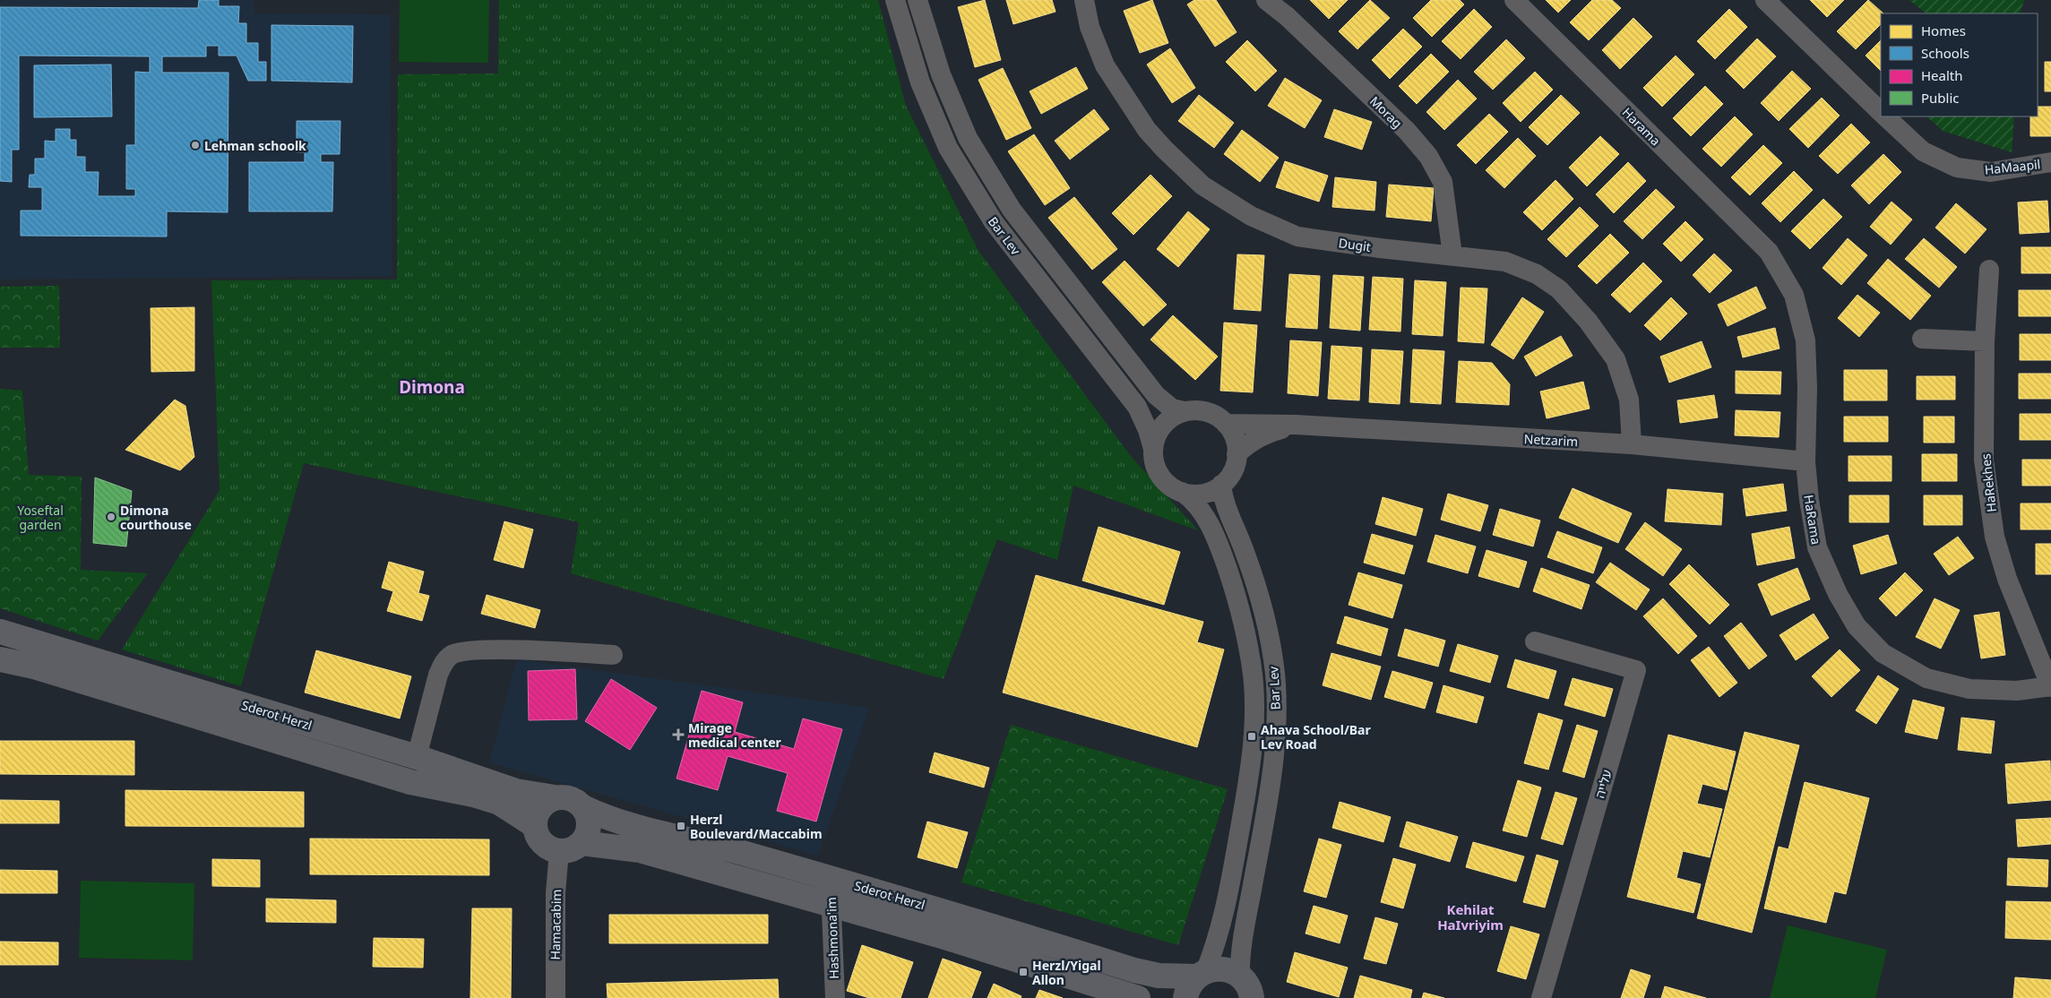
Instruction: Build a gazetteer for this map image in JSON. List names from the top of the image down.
{
  "streets": {
    "main road": ["Sderot Herzl"],
    "street": [
      "Morag",
      "HaMaapil",
      "Bar Lev",
      "Dugit",
      "Netzarim",
      "HaRekhes",
      "HaRama",
      "עלייה",
      "Hamacabim",
      "Hashmona'im"
    ]
  },
  "crossings": [
    ["Morag", "Dugit"],
    ["Bar Lev", "Netzarim"],
    ["Bar Lev", "Sderot Herzl"],
    ["Dugit", "Netzarim"],
    ["Netzarim", "HaRama"],
    ["HaRekhes", "HaRama"],
    ["Sderot Herzl", "Hamacabim"],
    ["Sderot Herzl", "Hashmona'im"]
  ],
  "districts": ["Dimona", "Kehilat HaIvriyim"],
  "parks": ["Yoseftal garden"],
  "places": {
    "other": ["Lehman schoolk", "Dimona courthouse"],
    "health": ["Mirage medical center"],
    "transit": ["Ahava School/Bar Lev Road", "Herzl Boulevard/Maccabim", "Herzl/Yigal Allon"]
  },
  "legend": [
    "Homes",
    "Schools",
    "Health",
    "Public"
  ]
}
